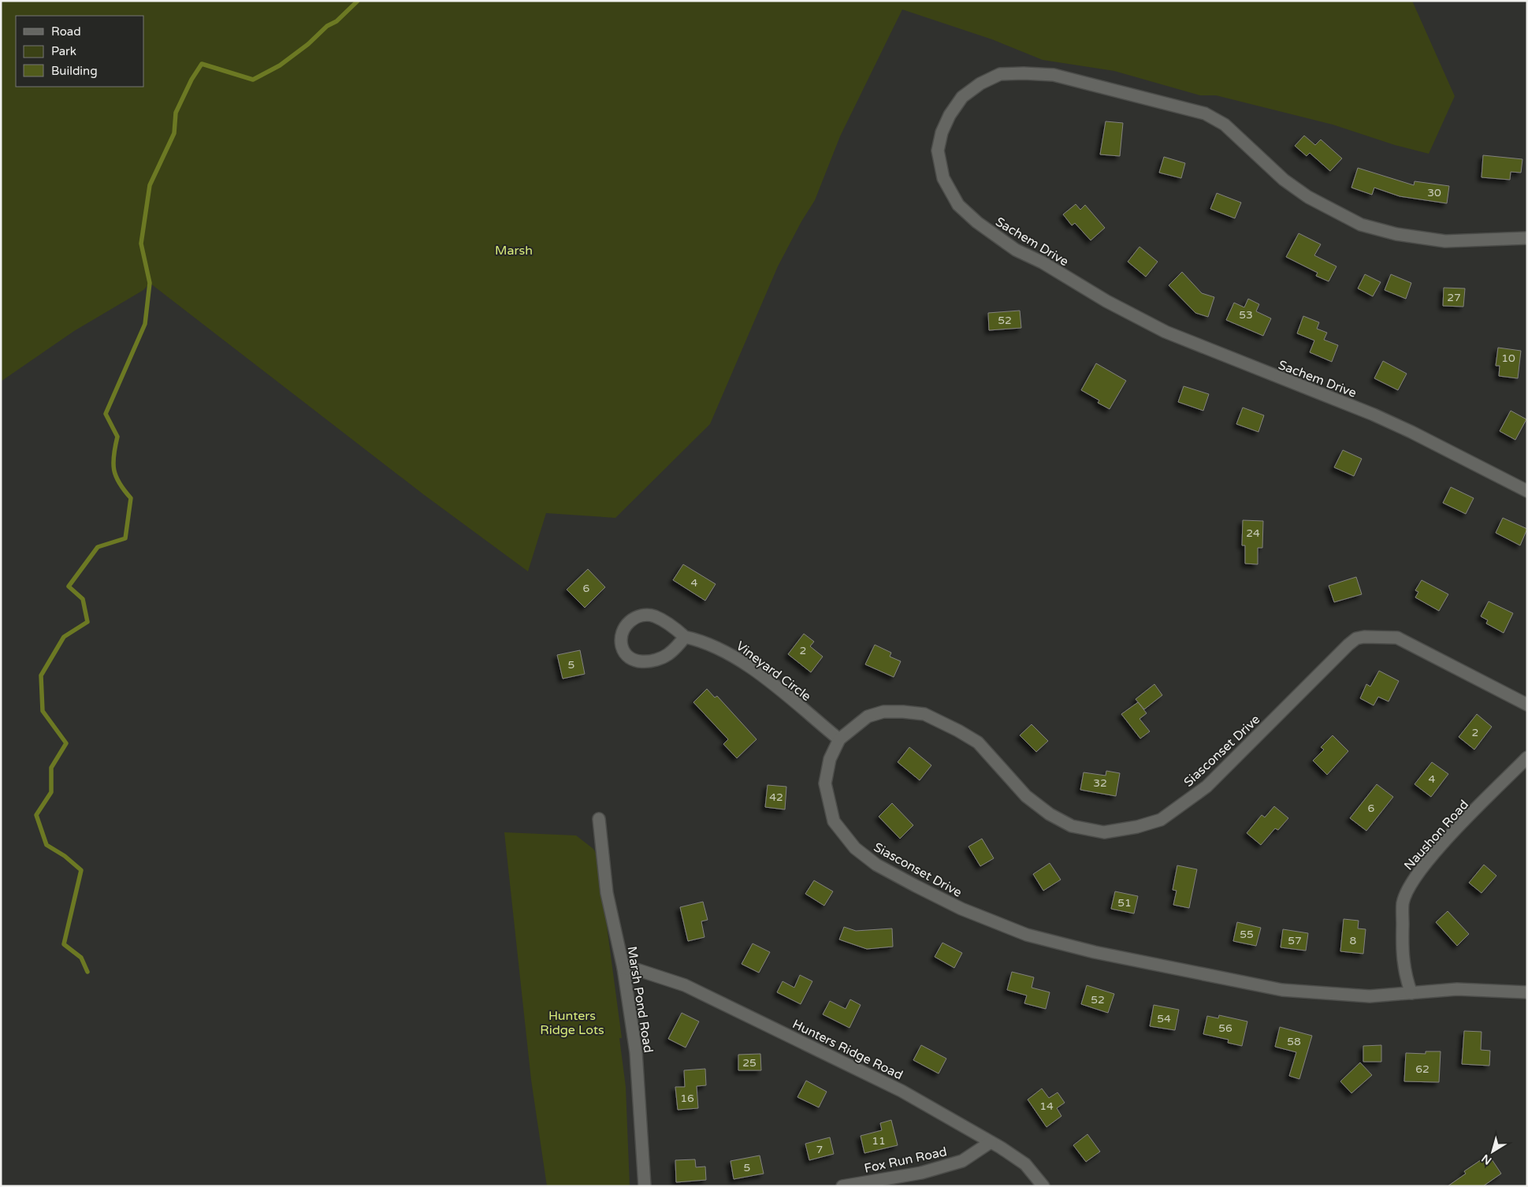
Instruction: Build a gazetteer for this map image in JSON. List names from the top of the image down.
{
  "streets": {
    "street": [
      "Sachem Drive",
      "Vineyard Circle",
      "Siasconset Drive",
      "Naushon Road",
      "Marsh Pond Road",
      "Hunters Ridge Road",
      "Fox Run Road"
    ]
  },
  "crossings": [
    ["Vineyard Circle", "Siasconset Drive"],
    ["Siasconset Drive", "Naushon Road"],
    ["Marsh Pond Road", "Hunters Ridge Road"],
    ["Hunters Ridge Road", "Fox Run Road"]
  ],
  "parks": ["Marsh", "Hunters Ridge Lots"],
  "house_numbers": [
    "30",
    "27",
    "53",
    "52",
    "10",
    "24",
    "4",
    "6",
    "2",
    "5",
    "2",
    "4",
    "32",
    "42",
    "6",
    "51",
    "55",
    "57",
    "8",
    "52",
    "54",
    "56",
    "58",
    "25",
    "62",
    "16",
    "14",
    "11",
    "7",
    "5"
  ],
  "legend": ["Road", "Park", "Building"],
  "north": "bottom left"
}
